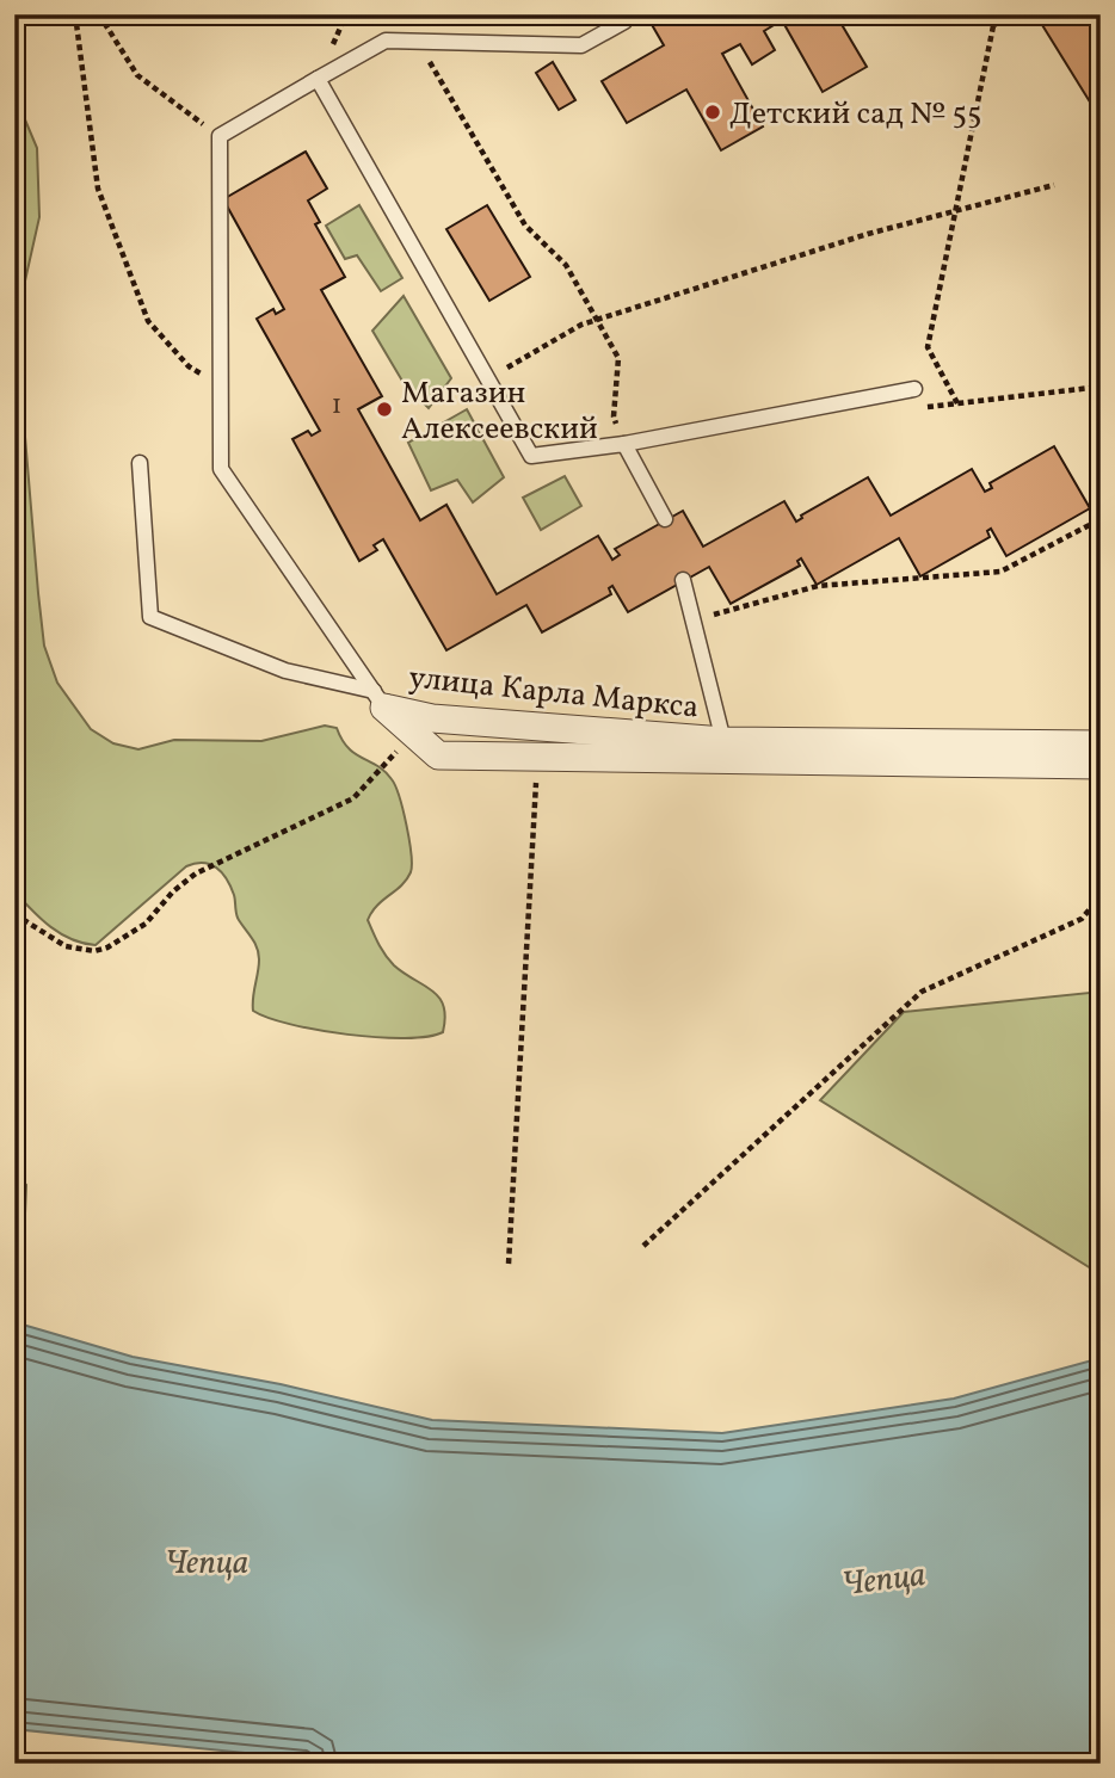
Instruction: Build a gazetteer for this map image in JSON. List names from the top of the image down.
{
  "streets": {
    "street": ["улица Карла Маркса"]
  },
  "water": ["Чепца"],
  "places": ["Детский сад № 55", "Магазин Алексеевский"],
  "house_numbers": ["1"]
}
